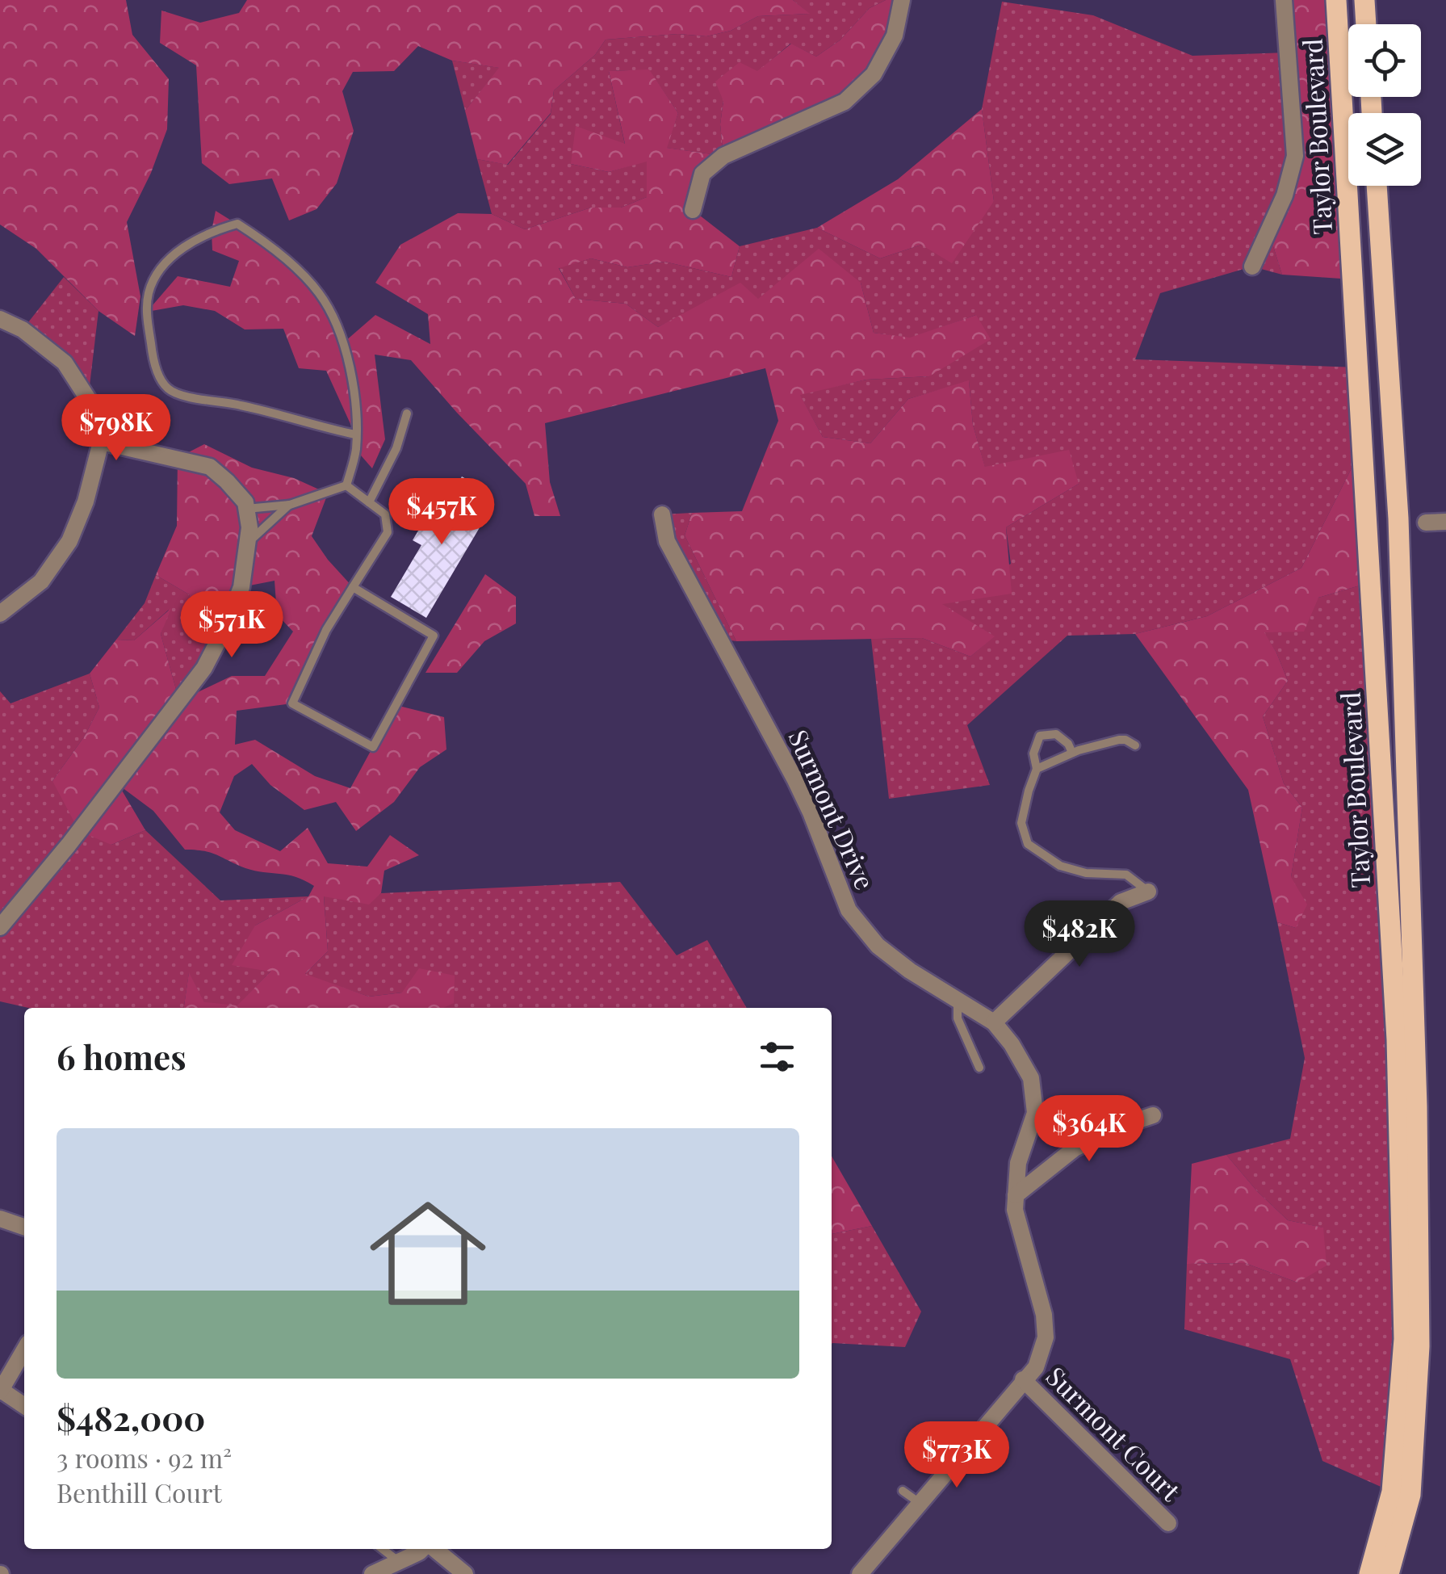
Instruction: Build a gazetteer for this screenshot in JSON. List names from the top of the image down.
{
  "streets": {
    "main road": ["Taylor Boulevard"],
    "street": ["Surmont Drive", "Surmont Court"]
  },
  "crossings": [
    ["Surmont Drive", "Surmont Court"]
  ],
  "page": {
    "price": [
      "$798K",
      "$457K",
      "$571K",
      "$482K",
      "$364K",
      "$773K"
    ],
    "heading": "6 homes",
    "list": [
      {
        "name": "$482,000",
        "note": "3 rooms · 92 m² · Benthill Court"
      }
    ]
  }
}
